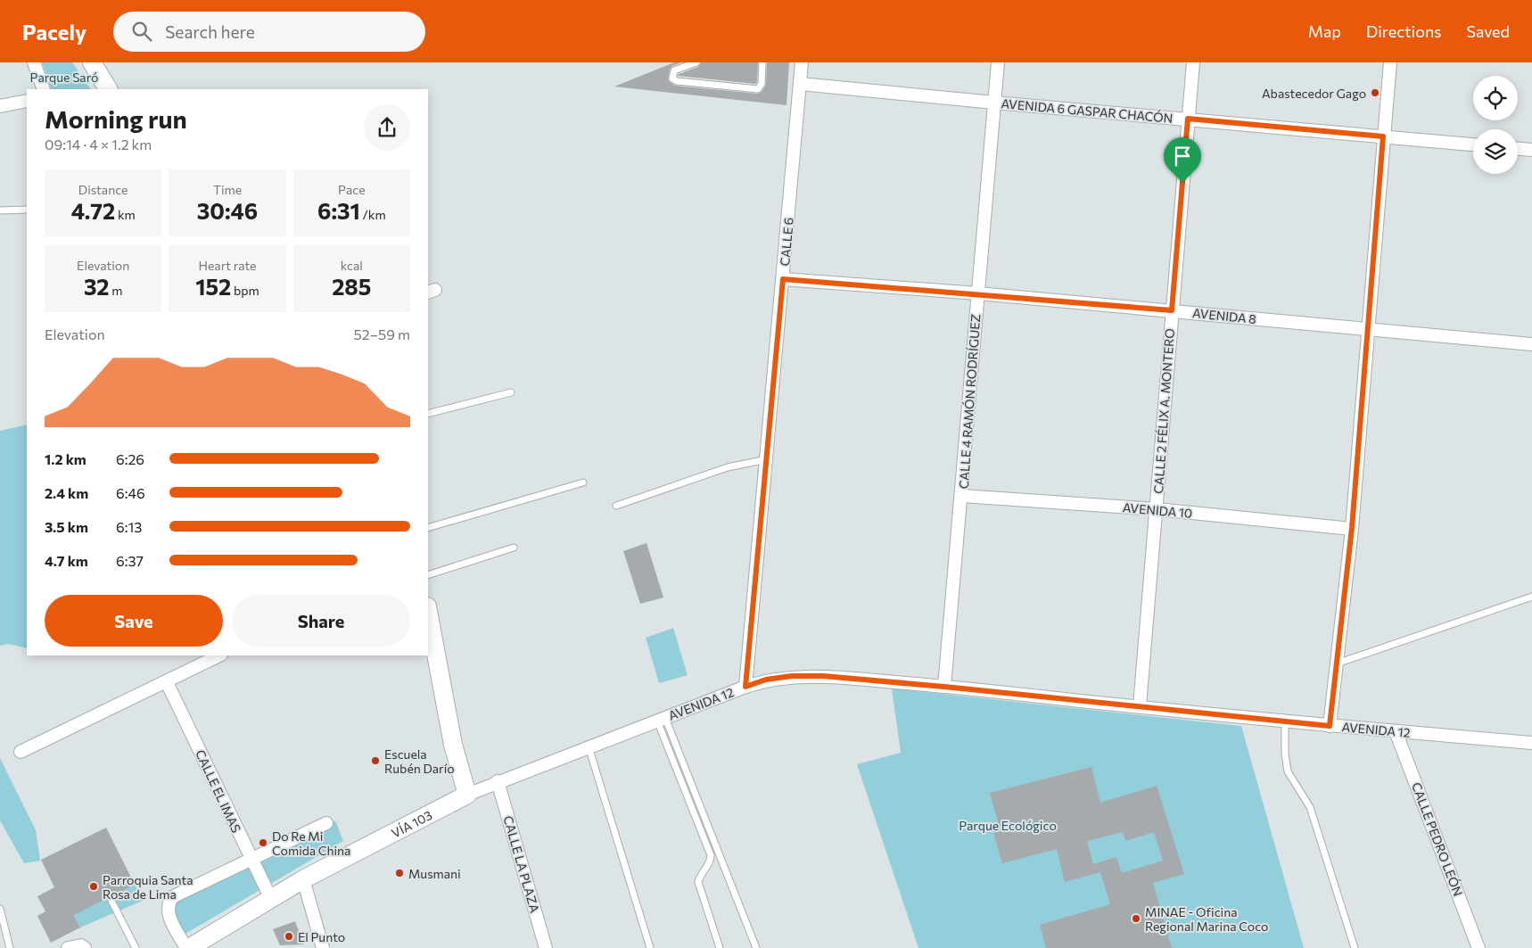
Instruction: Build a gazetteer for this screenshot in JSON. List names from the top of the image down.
{
  "streets": {
    "main road": ["VÍA 103"],
    "street": [
      "AVENIDA 6 GASPAR CHACÓN",
      "CALLE 6",
      "AVENIDA 8",
      "CALLE 4 RAMÓN RODRÍGUEZ",
      "CALLE 2 FÉLIX A. MONTERO",
      "AVENIDA 10",
      "AVENIDA 12",
      "CALLE EL IMAS",
      "CALLE PEDRO LEÓN",
      "CALLE LA PLAZA"
    ]
  },
  "crossings": [
    ["AVENIDA 6 GASPAR CHACÓN", "CALLE 6"],
    ["AVENIDA 6 GASPAR CHACÓN", "CALLE 4 RAMÓN RODRÍGUEZ"],
    ["AVENIDA 6 GASPAR CHACÓN", "CALLE 2 FÉLIX A. MONTERO"],
    ["CALLE 6", "AVENIDA 8"],
    ["CALLE 6", "AVENIDA 12"],
    ["AVENIDA 8", "CALLE 4 RAMÓN RODRÍGUEZ"],
    ["AVENIDA 8", "CALLE 2 FÉLIX A. MONTERO"],
    ["CALLE 4 RAMÓN RODRÍGUEZ", "AVENIDA 10"],
    ["CALLE 4 RAMÓN RODRÍGUEZ", "AVENIDA 12"],
    ["CALLE 2 FÉLIX A. MONTERO", "AVENIDA 10"],
    ["CALLE 2 FÉLIX A. MONTERO", "AVENIDA 12"],
    ["AVENIDA 12", "VÍA 103"],
    ["AVENIDA 12", "CALLE PEDRO LEÓN"],
    ["AVENIDA 12", "CALLE LA PLAZA"],
    ["CALLE EL IMAS", "VÍA 103"]
  ],
  "parks": ["Parque Saró", "Parque Ecológico"],
  "places": [
    "Abastecedor Gago",
    "Escuela Rubén Darío",
    "Do Re Mi Comida China",
    "Musmani",
    "Parroquia Santa Rosa de Lima",
    "MINAE - Oficina Regional Marina Coco",
    "El Punto"
  ],
  "page": {
    "header": "Pacely",
    "search": "Search here",
    "nav": ["Map", "Directions", "Saved"],
    "heading": ["Morning run", "09:14 · 4 × 1.2 km"],
    "stats": [
      ["Distance", "4.72 km"],
      ["Time", "30:46"],
      ["Pace", "6:31 /km"],
      ["Elevation", "32 m"],
      ["Heart rate", "152 bpm"],
      ["kcal", "285"]
    ],
    "chart": ["Elevation", "52–59 m"],
    "list": [
      {
        "name": "1.2 km",
        "note": "6:26"
      },
      {
        "name": "2.4 km",
        "note": "6:46"
      },
      {
        "name": "3.5 km",
        "note": "6:13"
      },
      {
        "name": "4.7 km",
        "note": "6:37"
      }
    ],
    "buttons": ["Save", "Share"]
  }
}
